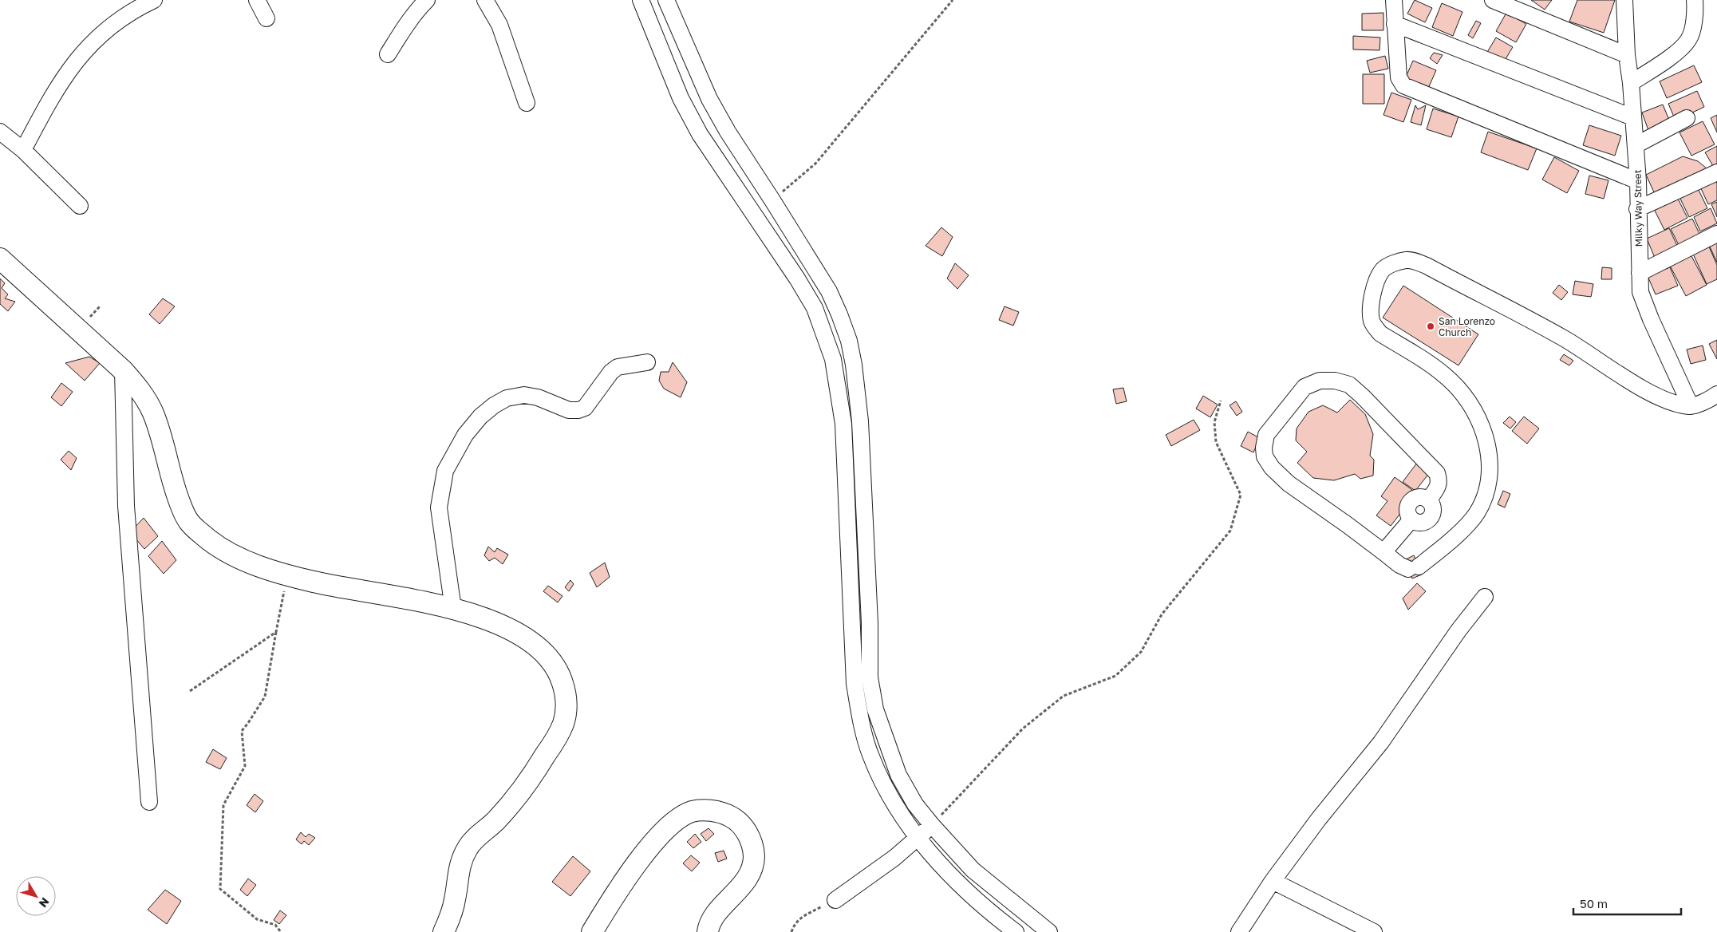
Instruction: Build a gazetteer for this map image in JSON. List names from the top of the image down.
{
  "streets": {
    "street": ["Milky Way Street"]
  },
  "places": ["San Lorenzo Church"],
  "scale_bar": "50 m",
  "north": "bottom right"
}
